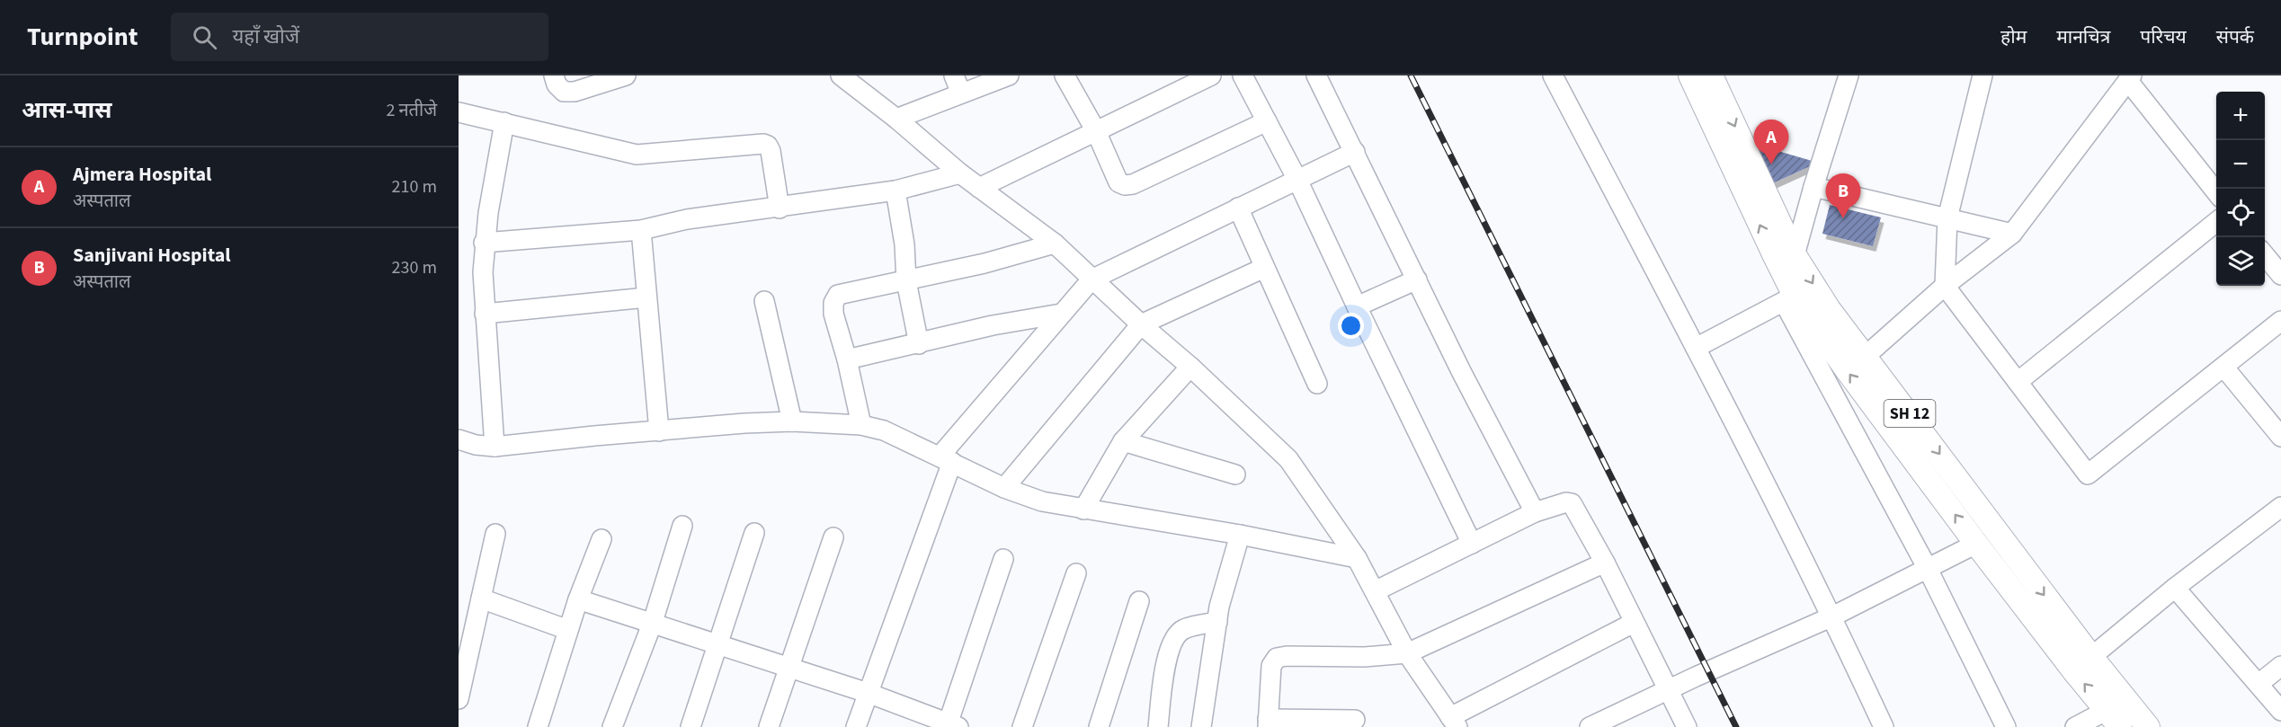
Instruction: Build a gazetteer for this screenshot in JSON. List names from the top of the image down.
{
  "streets": {
    "main road": ["SH 12"]
  },
  "page": {
    "header": "Turnpoint",
    "search": "यहाँ खोजें",
    "nav": [
      "होम",
      "मानचित्र",
      "परिचय",
      "संपर्क"
    ],
    "heading": ["आस-पास", "2 नतीजे"],
    "map_buttons": ["+", "−"],
    "pins": ["A", "B"],
    "list": [
      {
        "mark": "A",
        "name": "Ajmera Hospital",
        "note": "अस्पताल",
        "value": "210 m"
      },
      {
        "mark": "B",
        "name": "Sanjivani Hospital",
        "note": "अस्पताल",
        "value": "230 m"
      }
    ]
  }
}
